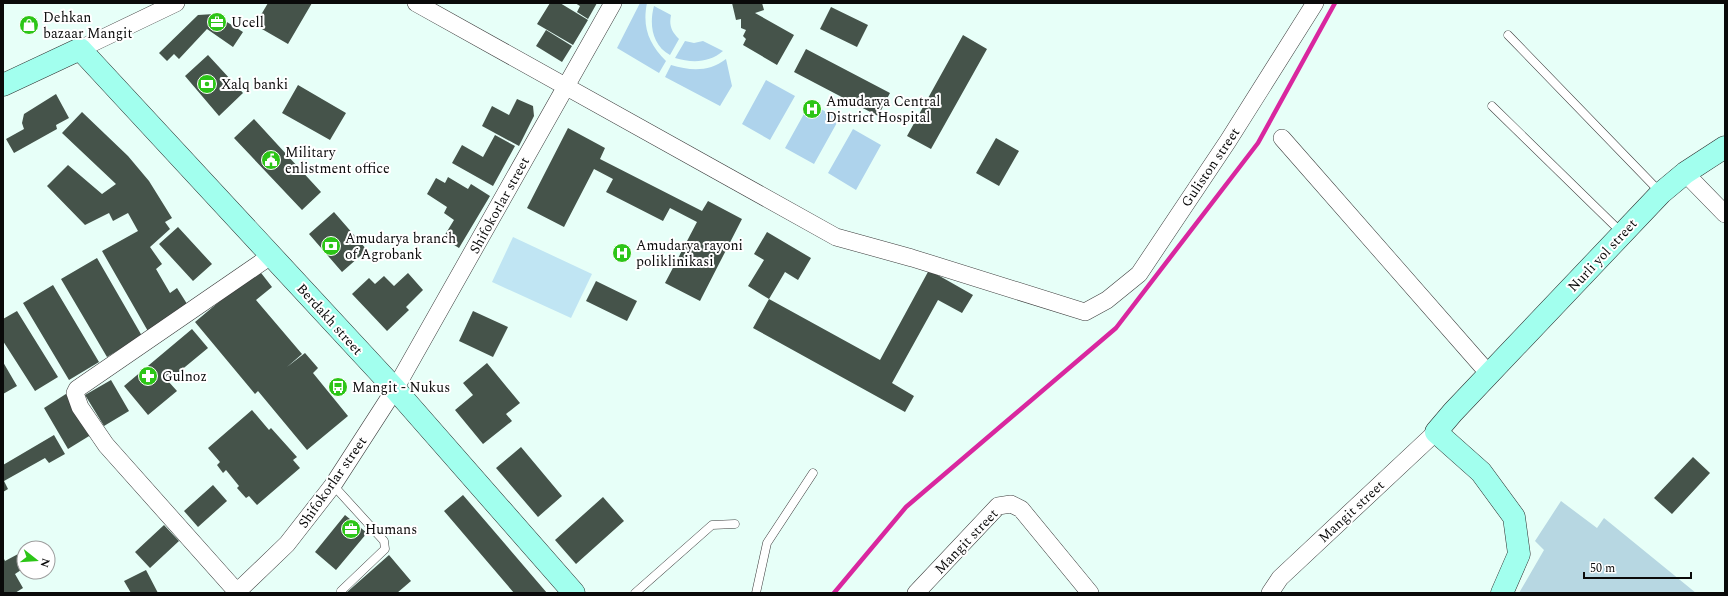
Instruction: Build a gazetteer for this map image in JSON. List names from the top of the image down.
{
  "streets": {
    "main road": ["Nurli yol street", "Berdakh street"],
    "street": ["Guliston street", "Shifokorlar street", "Mangit street"]
  },
  "crossings": [
    ["Guliston street", "Shifokorlar street"],
    ["Shifokorlar street", "Berdakh street"],
    ["Nurli yol street", "Mangit street"]
  ],
  "places": {
    "office": ["Ucell", "Humans"],
    "shop": ["Dehkan bazaar Mangit"],
    "bank": ["Xalq banki", "Amudarya branch of Agrobank"],
    "hospital": ["Amudarya Central District Hospital", "Amudarya rayoni poliklinikasi"],
    "public building": ["Military enlistment office"],
    "pharmacy": ["Gulnoz"],
    "bus stop": ["Mangit - Nukus"]
  },
  "scale_bar": "50 m",
  "north": "right"
}
